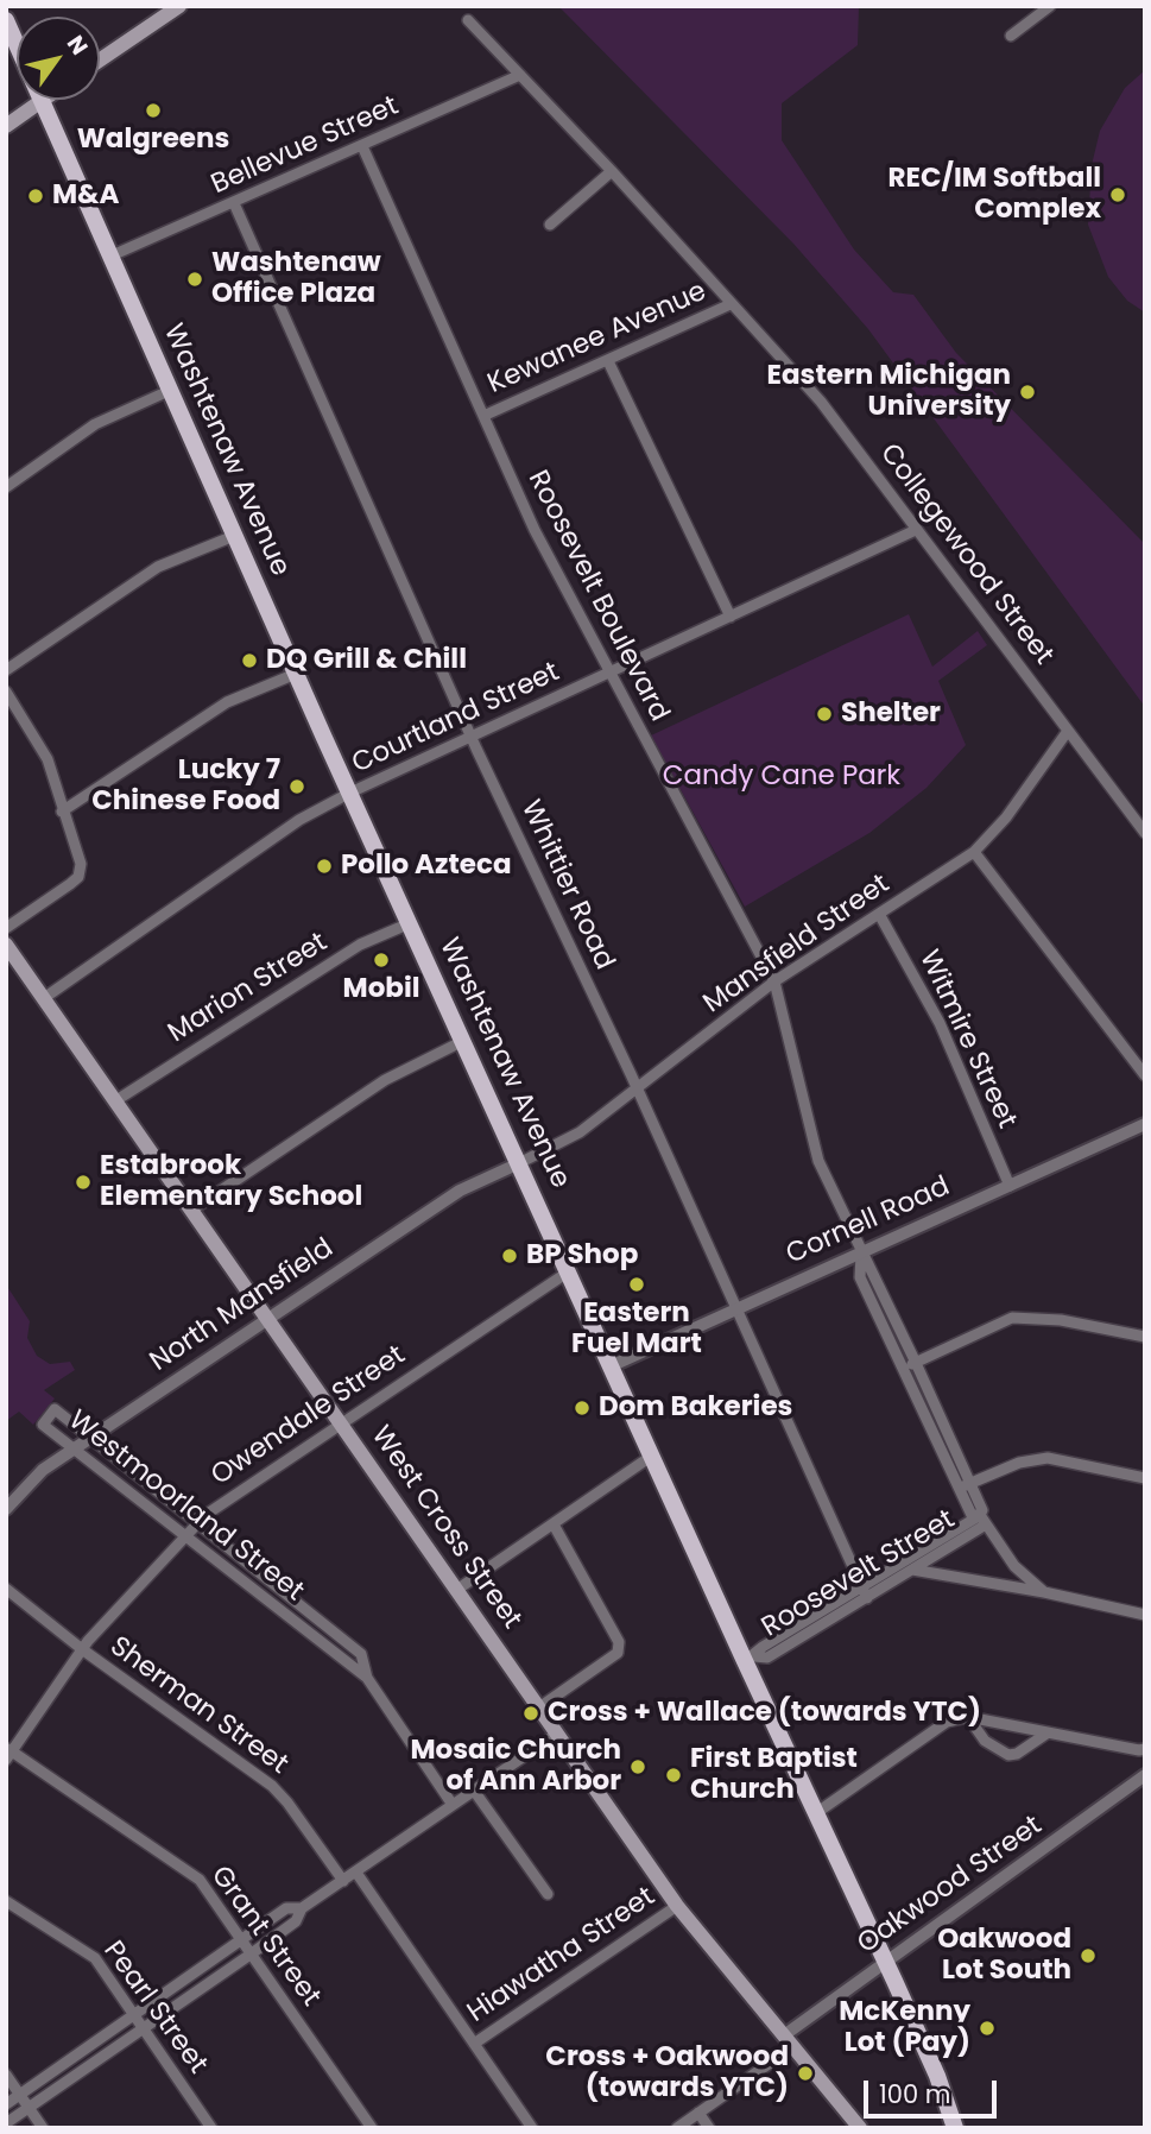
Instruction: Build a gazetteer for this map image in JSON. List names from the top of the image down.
{
  "streets": {
    "main road": ["Washtenaw Avenue", "West Cross Street"],
    "street": [
      "Bellevue Street",
      "Kewanee Avenue",
      "Collegewood Street",
      "Roosevelt Boulevard",
      "Courtland Street",
      "Whittier Road",
      "Mansfield Street",
      "Marion Street",
      "Witmire Street",
      "Cornell Road",
      "North Mansfield",
      "Owendale Street",
      "Westmoorland Street",
      "Roosevelt Street",
      "Sherman Street",
      "Oakwood Street",
      "Grant Street",
      "Hiawatha Street",
      "Pearl Street"
    ]
  },
  "crossings": [
    ["Bellevue Street", "Washtenaw Avenue"],
    ["Bellevue Street", "Collegewood Street"],
    ["Bellevue Street", "Roosevelt Boulevard"],
    ["Bellevue Street", "Whittier Road"],
    ["Kewanee Avenue", "Collegewood Street"],
    ["Kewanee Avenue", "Roosevelt Boulevard"],
    ["Washtenaw Avenue", "Courtland Street"],
    ["Washtenaw Avenue", "Mansfield Street"],
    ["Washtenaw Avenue", "Marion Street"],
    ["Washtenaw Avenue", "Cornell Road"],
    ["Washtenaw Avenue", "North Mansfield"],
    ["Washtenaw Avenue", "Owendale Street"],
    ["Washtenaw Avenue", "Roosevelt Street"],
    ["Washtenaw Avenue", "Oakwood Street"],
    ["Collegewood Street", "Courtland Street"],
    ["Collegewood Street", "Mansfield Street"],
    ["Roosevelt Boulevard", "Courtland Street"],
    ["Roosevelt Boulevard", "Mansfield Street"],
    ["Roosevelt Boulevard", "Cornell Road"],
    ["Roosevelt Boulevard", "Roosevelt Street"],
    ["Courtland Street", "Whittier Road"],
    ["Courtland Street", "West Cross Street"],
    ["Whittier Road", "Mansfield Street"],
    ["Whittier Road", "Cornell Road"],
    ["Whittier Road", "Roosevelt Street"],
    ["Mansfield Street", "Witmire Street"],
    ["Mansfield Street", "North Mansfield"],
    ["Marion Street", "West Cross Street"],
    ["Witmire Street", "Cornell Road"],
    ["North Mansfield", "Westmoorland Street"],
    ["North Mansfield", "West Cross Street"],
    ["Owendale Street", "Westmoorland Street"],
    ["Owendale Street", "West Cross Street"],
    ["Owendale Street", "Sherman Street"],
    ["Owendale Street", "Grant Street"],
    ["West Cross Street", "Oakwood Street"],
    ["West Cross Street", "Hiawatha Street"]
  ],
  "parks": ["Candy Cane Park"],
  "places": [
    "Walgreens",
    "REC/IM Softball Complex",
    "M&A",
    "Washtenaw Office Plaza",
    "Eastern Michigan University",
    "DQ Grill & Chill",
    "Shelter",
    "Lucky 7 Chinese Food",
    "Pollo Azteca",
    "Mobil",
    "Estabrook Elementary School",
    "BP Shop",
    "Eastern Fuel Mart",
    "Dom Bakeries",
    "Cross + Wallace (towards YTC)",
    "Mosaic Church of Ann Arbor",
    "First Baptist Church",
    "Oakwood Lot South",
    "McKenny Lot (Pay)",
    "Cross + Oakwood (towards YTC)"
  ],
  "scale_bar": "100 m",
  "north": "top right"
}
